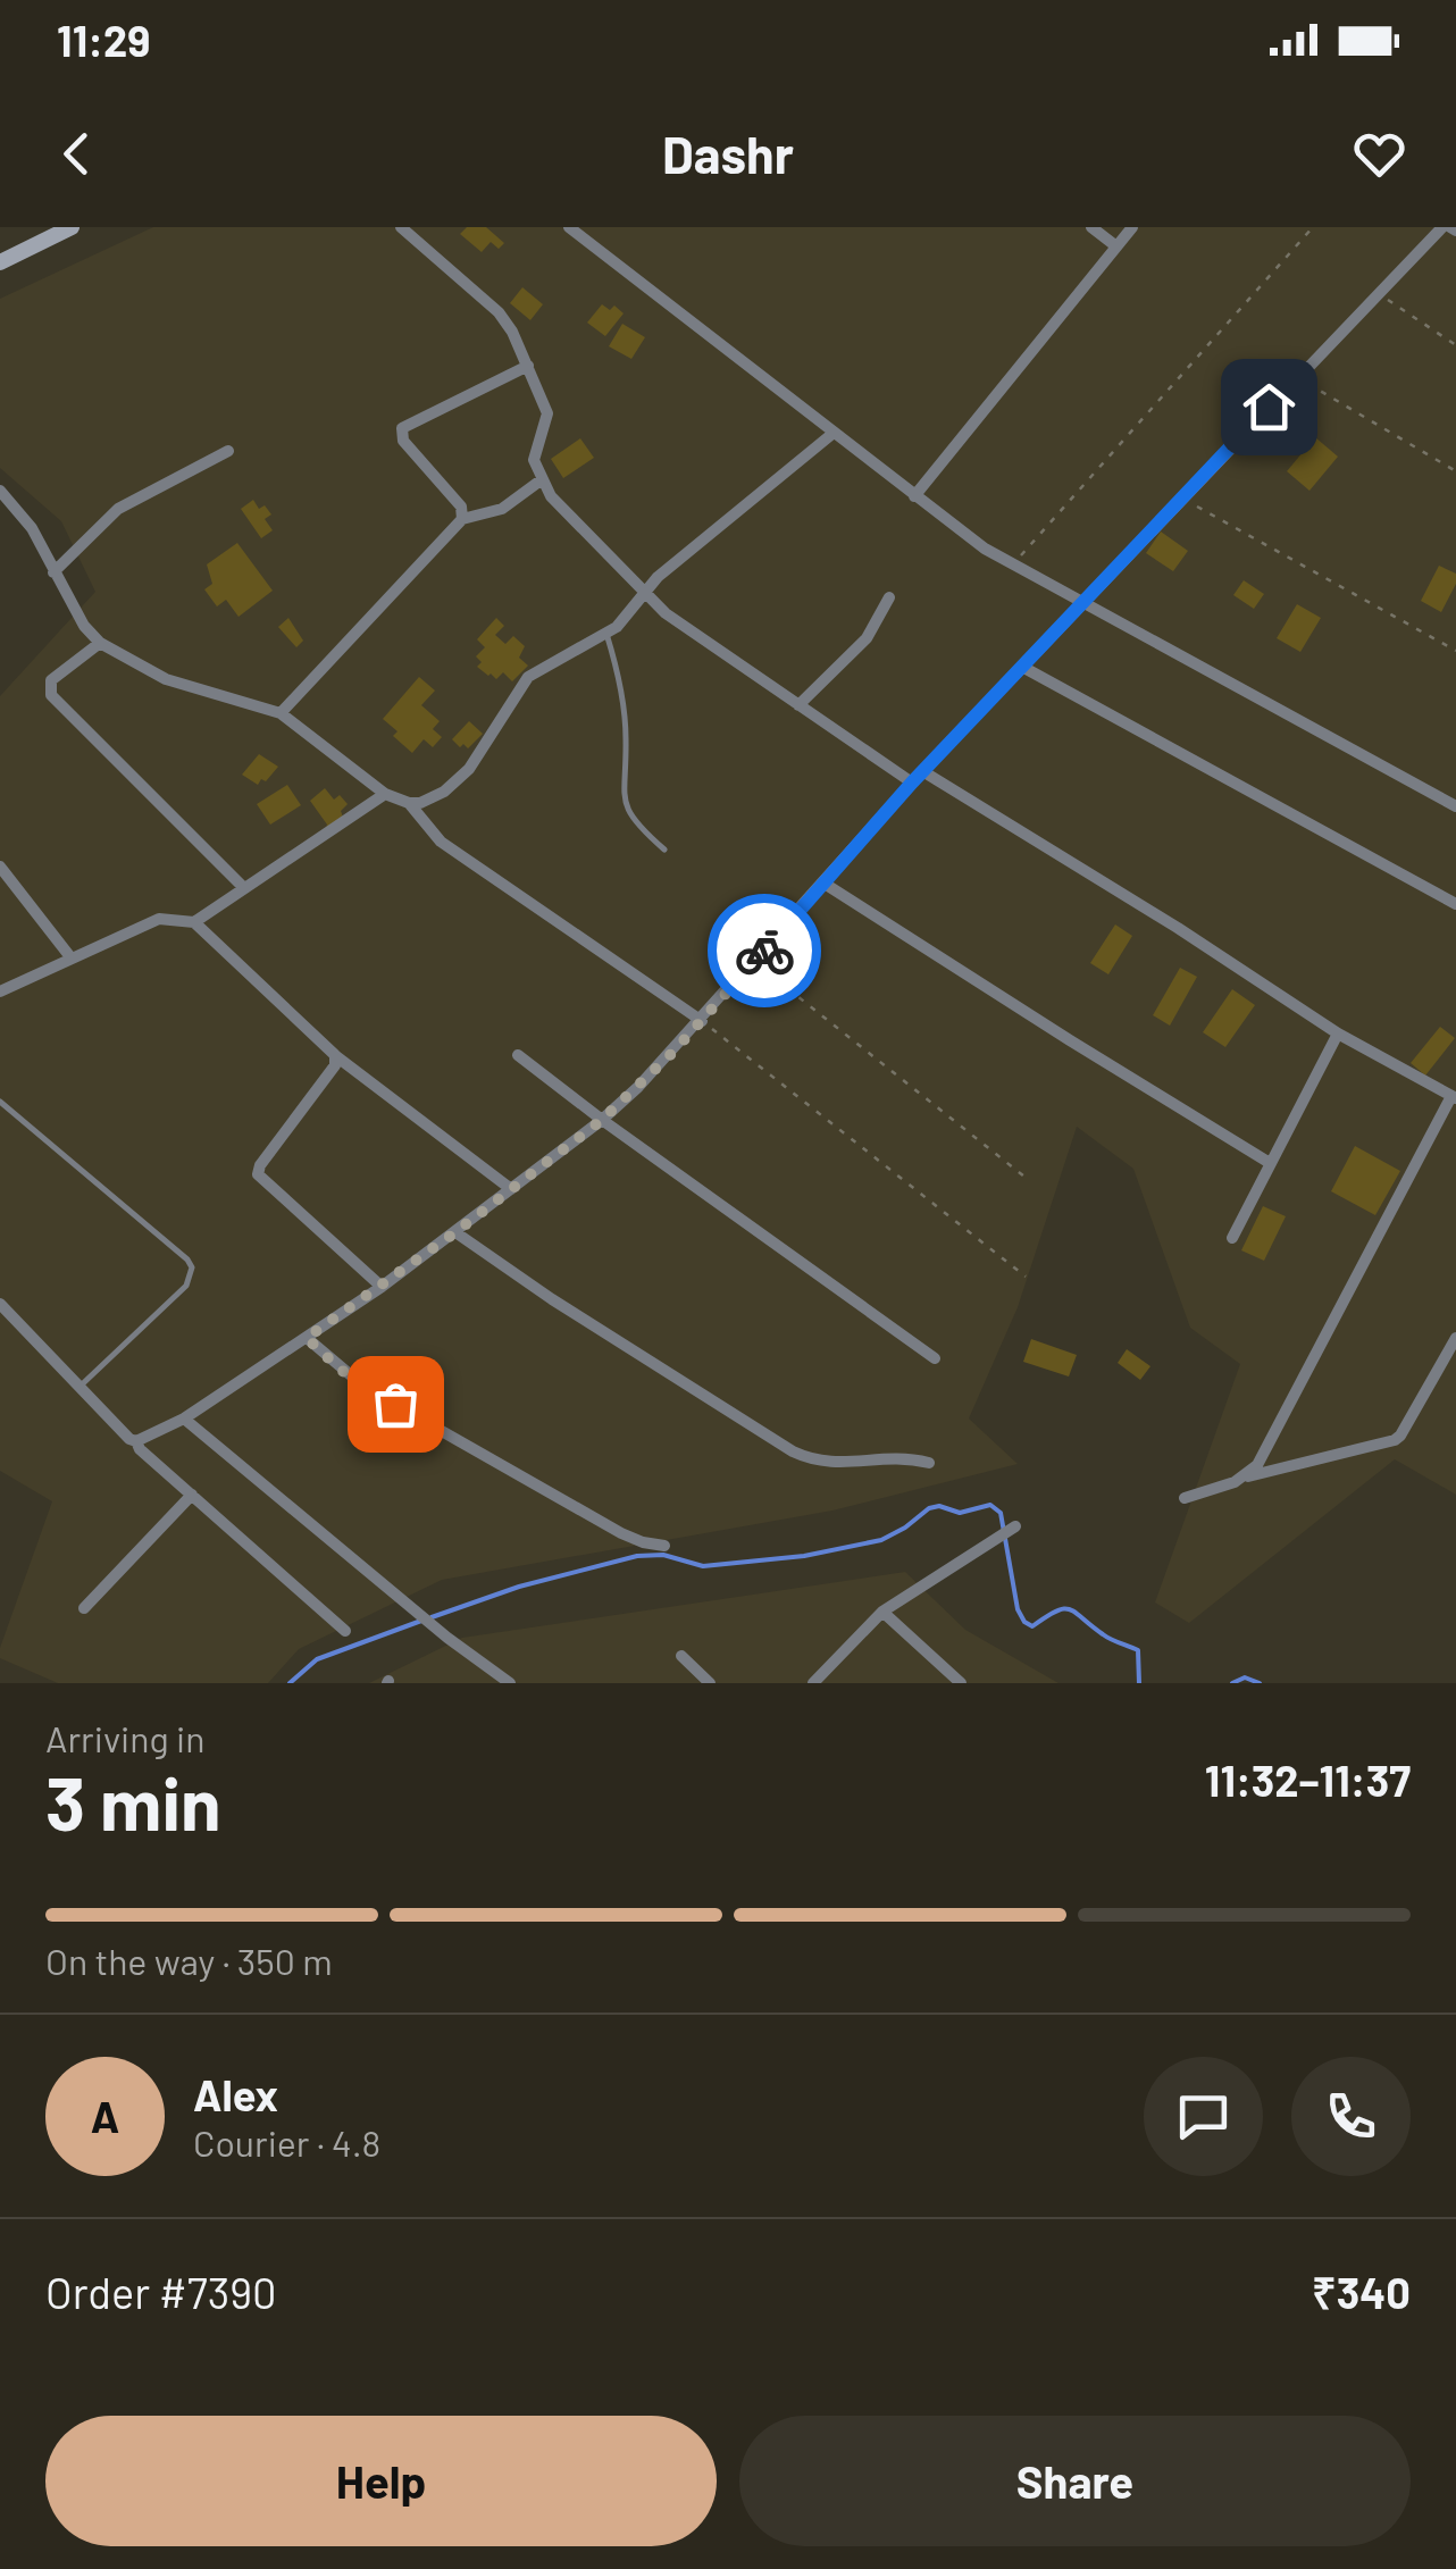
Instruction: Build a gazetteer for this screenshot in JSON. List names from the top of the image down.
{
  "page": {
    "status": "11:29",
    "header": "Dashr",
    "heading": ["3 min", "Arriving in", "11:32–11:37"],
    "panel": [
      "Alex",
      "Courier · 4.8",
      "Order #7390",
      "₹340"
    ],
    "bar": "On the way · 350 m",
    "round": "A",
    "buttons": ["Help", "Share"]
  }
}
